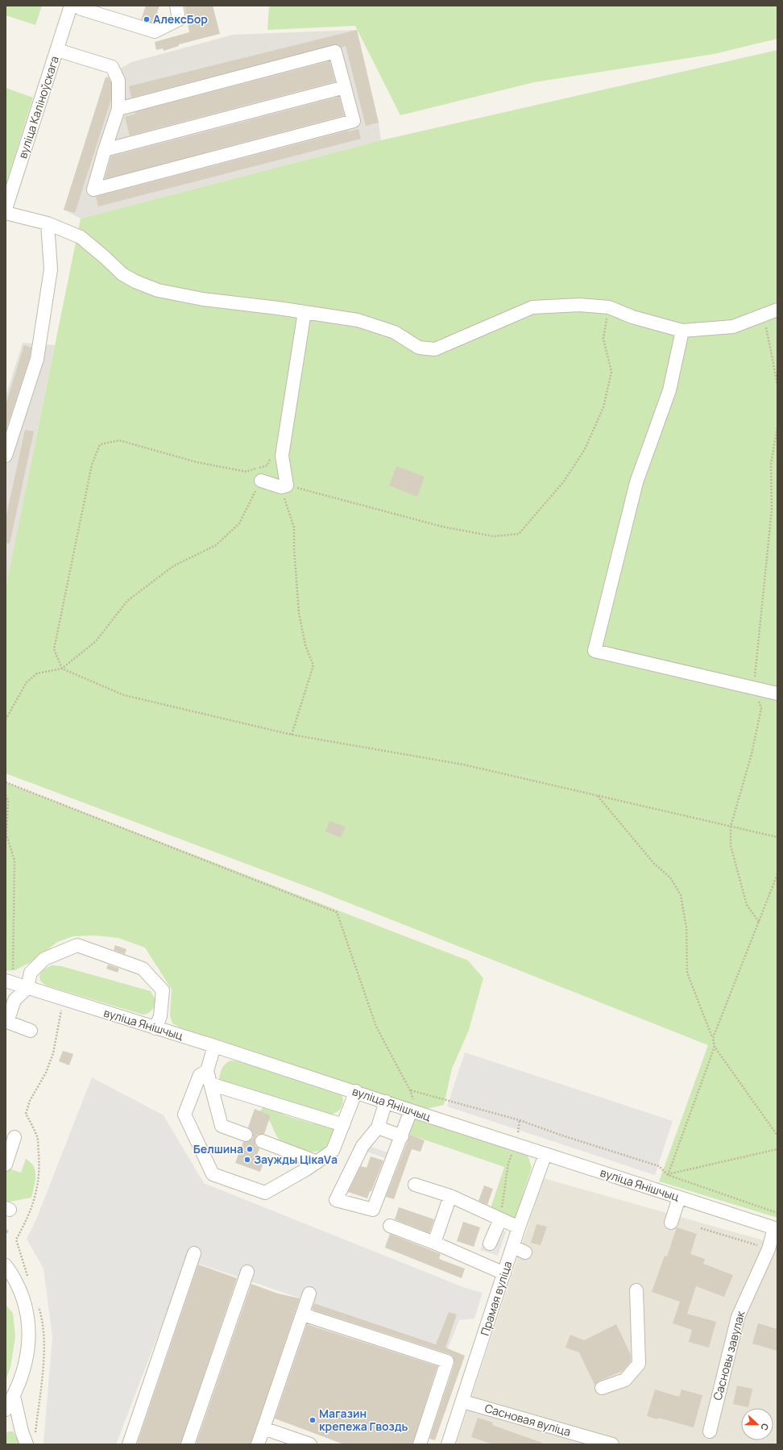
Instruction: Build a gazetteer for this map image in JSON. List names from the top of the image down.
{
  "streets": {
    "street": [
      "вуліца Каліноўскага",
      "вуліца Янішчыц",
      "Прамая вуліца",
      "Сасновы завулак",
      "Сасновая вуліца"
    ]
  },
  "crossings": [
    ["вуліца Янішчыц", "Прамая вуліца"],
    ["вуліца Янішчыц", "Сасновы завулак"],
    ["Прамая вуліца", "Сасновая вуліца"]
  ],
  "places": [
    "АлексБор",
    "Белшина",
    "Заужды ЦікаVа",
    "Магазин крепежа Гвоздь"
  ],
  "north": "right"
}
